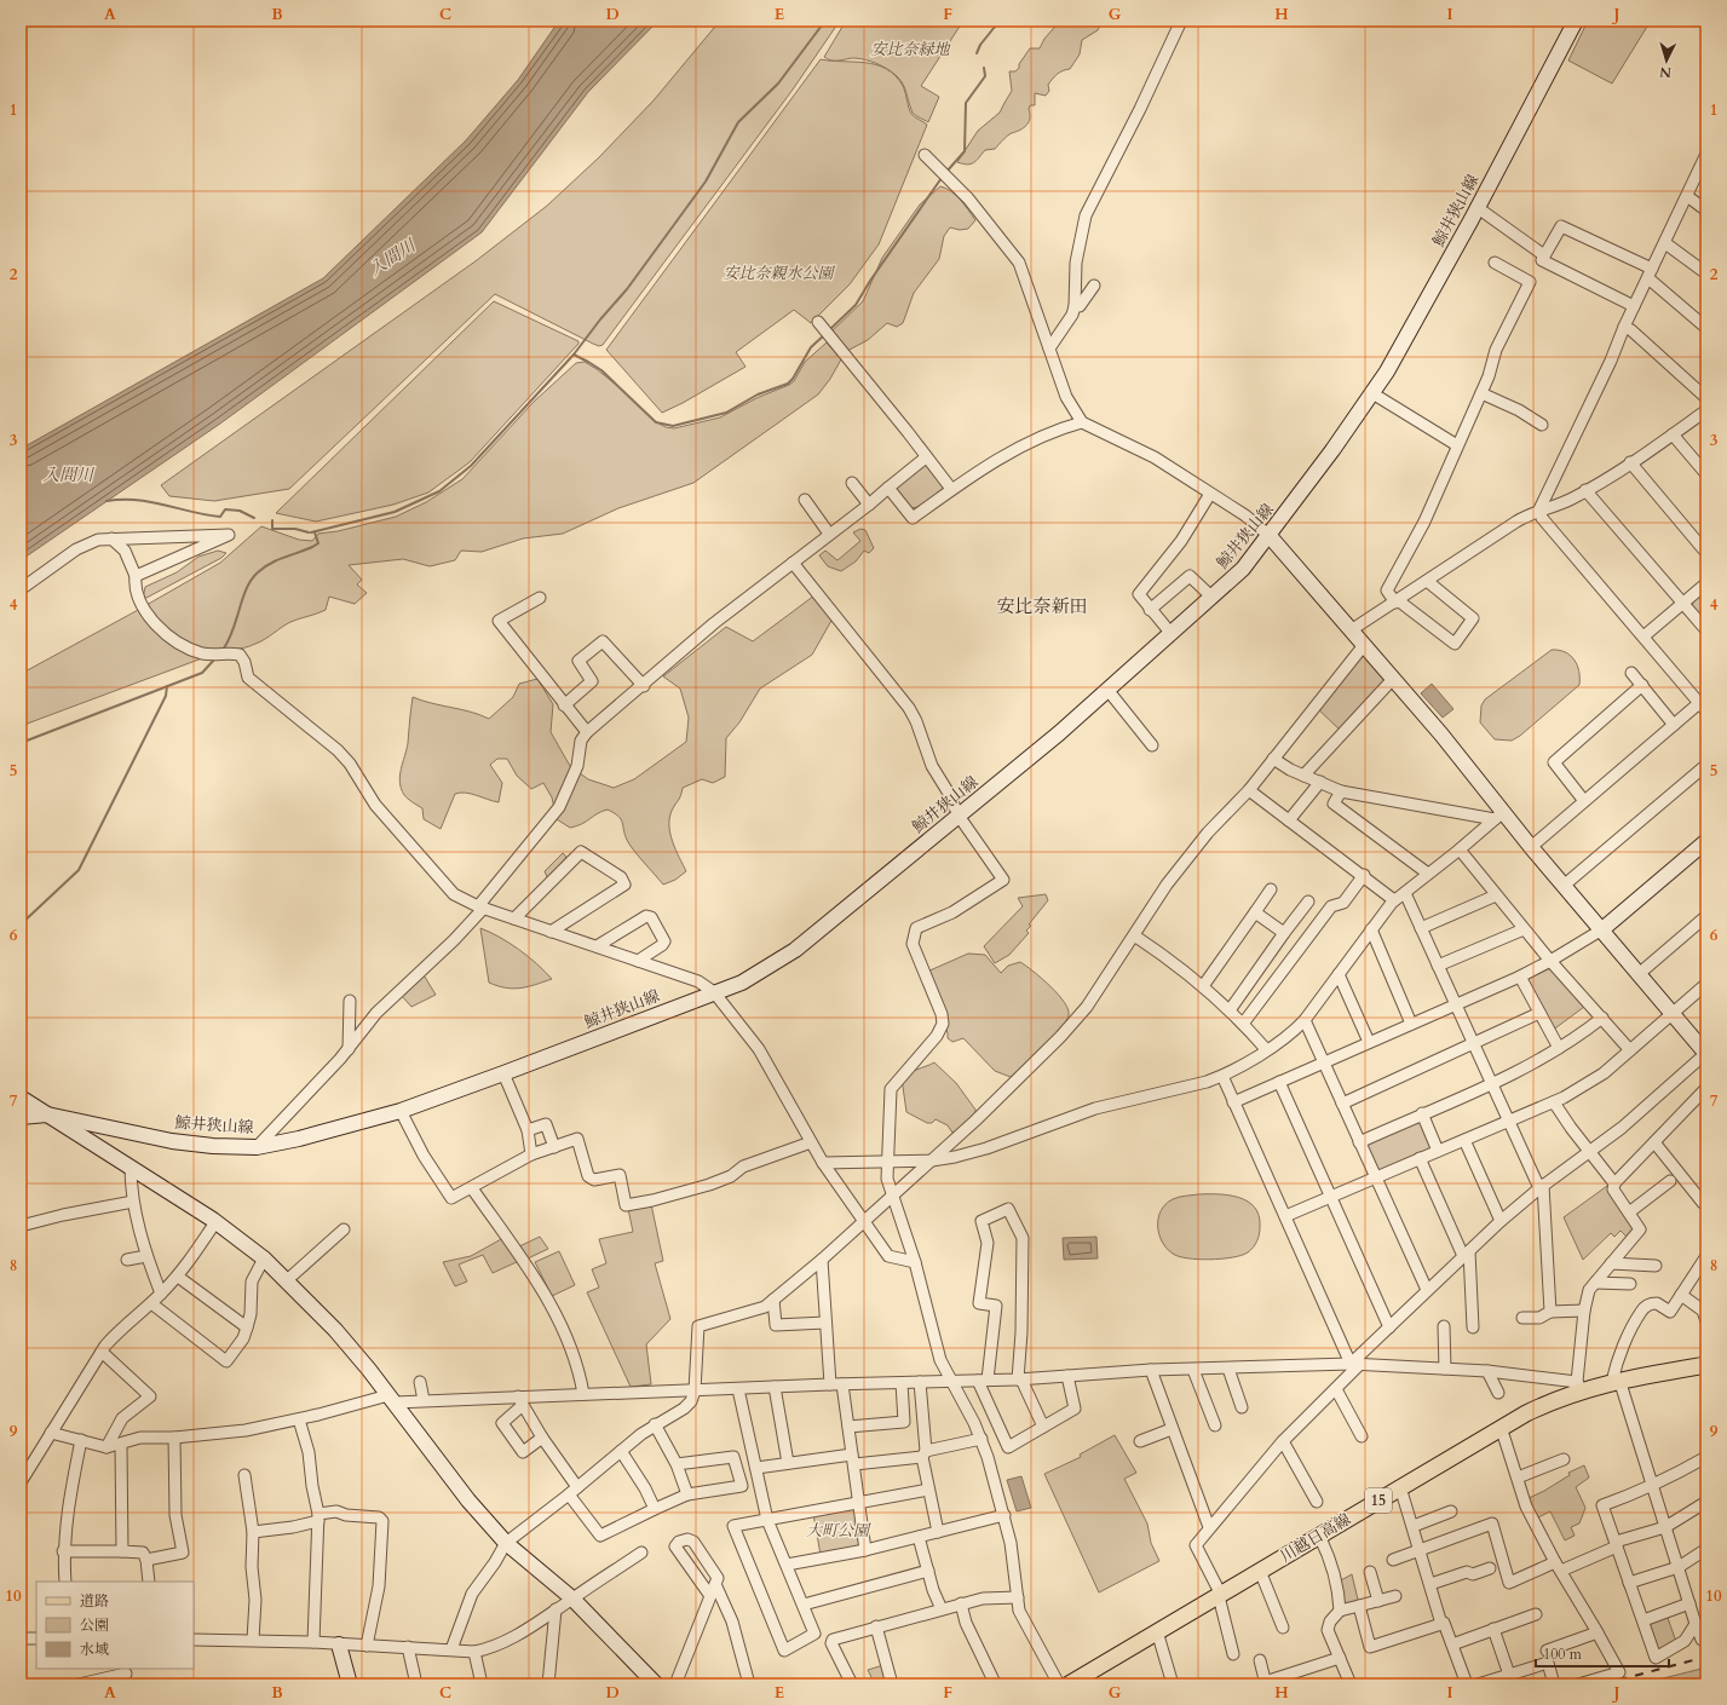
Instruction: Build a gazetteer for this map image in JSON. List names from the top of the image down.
{
  "streets": {
    "main road": ["鯨井狭山線", "15", "川越日高線"]
  },
  "districts": ["安比奈新田"],
  "water": ["入間川"],
  "parks": ["安比奈緑地", "安比奈親水公園", "大町公園"],
  "legend": ["道路", "公園", "水域"],
  "scale_bar": "100 m",
  "north": "bottom",
  "grid": {
    "columns": [
      "A",
      "B",
      "C",
      "D",
      "E",
      "F",
      "G",
      "H",
      "I",
      "J"
    ],
    "rows": [
      "1",
      "2",
      "3",
      "4",
      "5",
      "6",
      "7",
      "8",
      "9",
      "10"
    ]
  }
}
